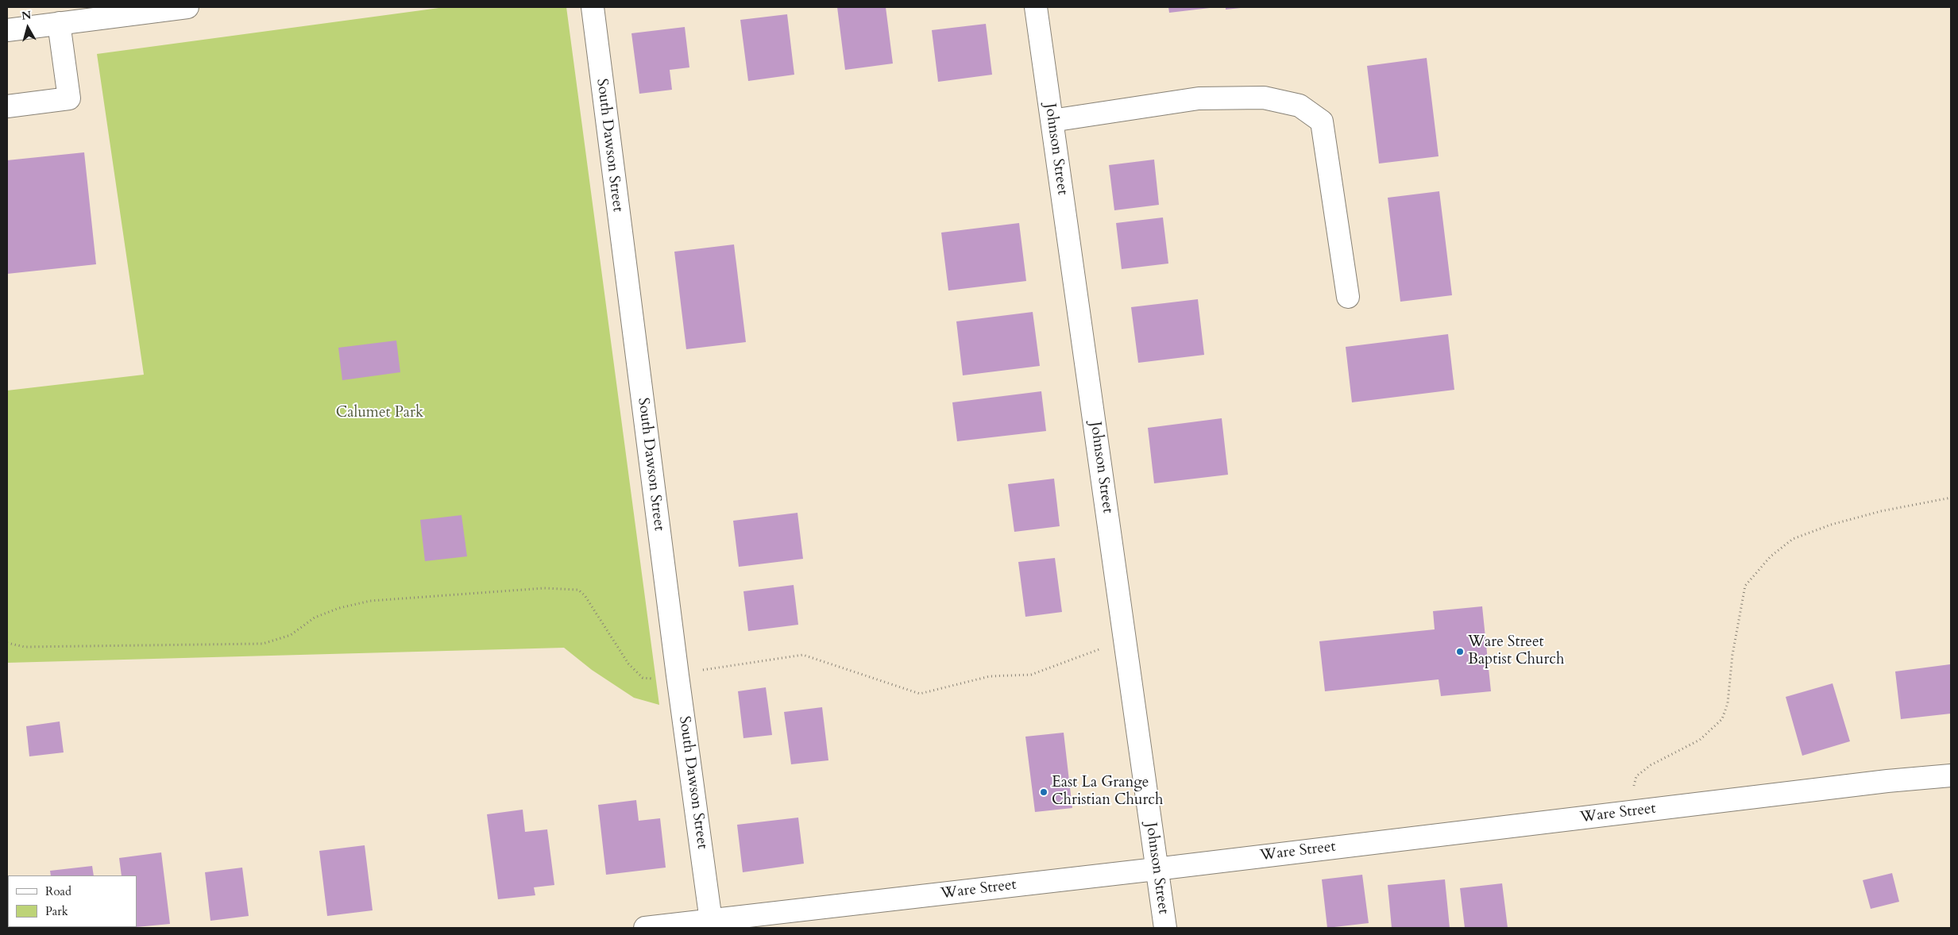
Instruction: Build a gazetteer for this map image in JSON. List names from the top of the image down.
{
  "streets": {
    "street": ["South Dawson Street", "Johnson Street", "Ware Street"]
  },
  "crossings": [
    ["South Dawson Street", "Ware Street"],
    ["Johnson Street", "Ware Street"]
  ],
  "parks": ["Calumet Park"],
  "places": ["Ware Street Baptist Church", "East La Grange Christian Church"],
  "legend": ["Road", "Park"],
  "north": "top"
}
